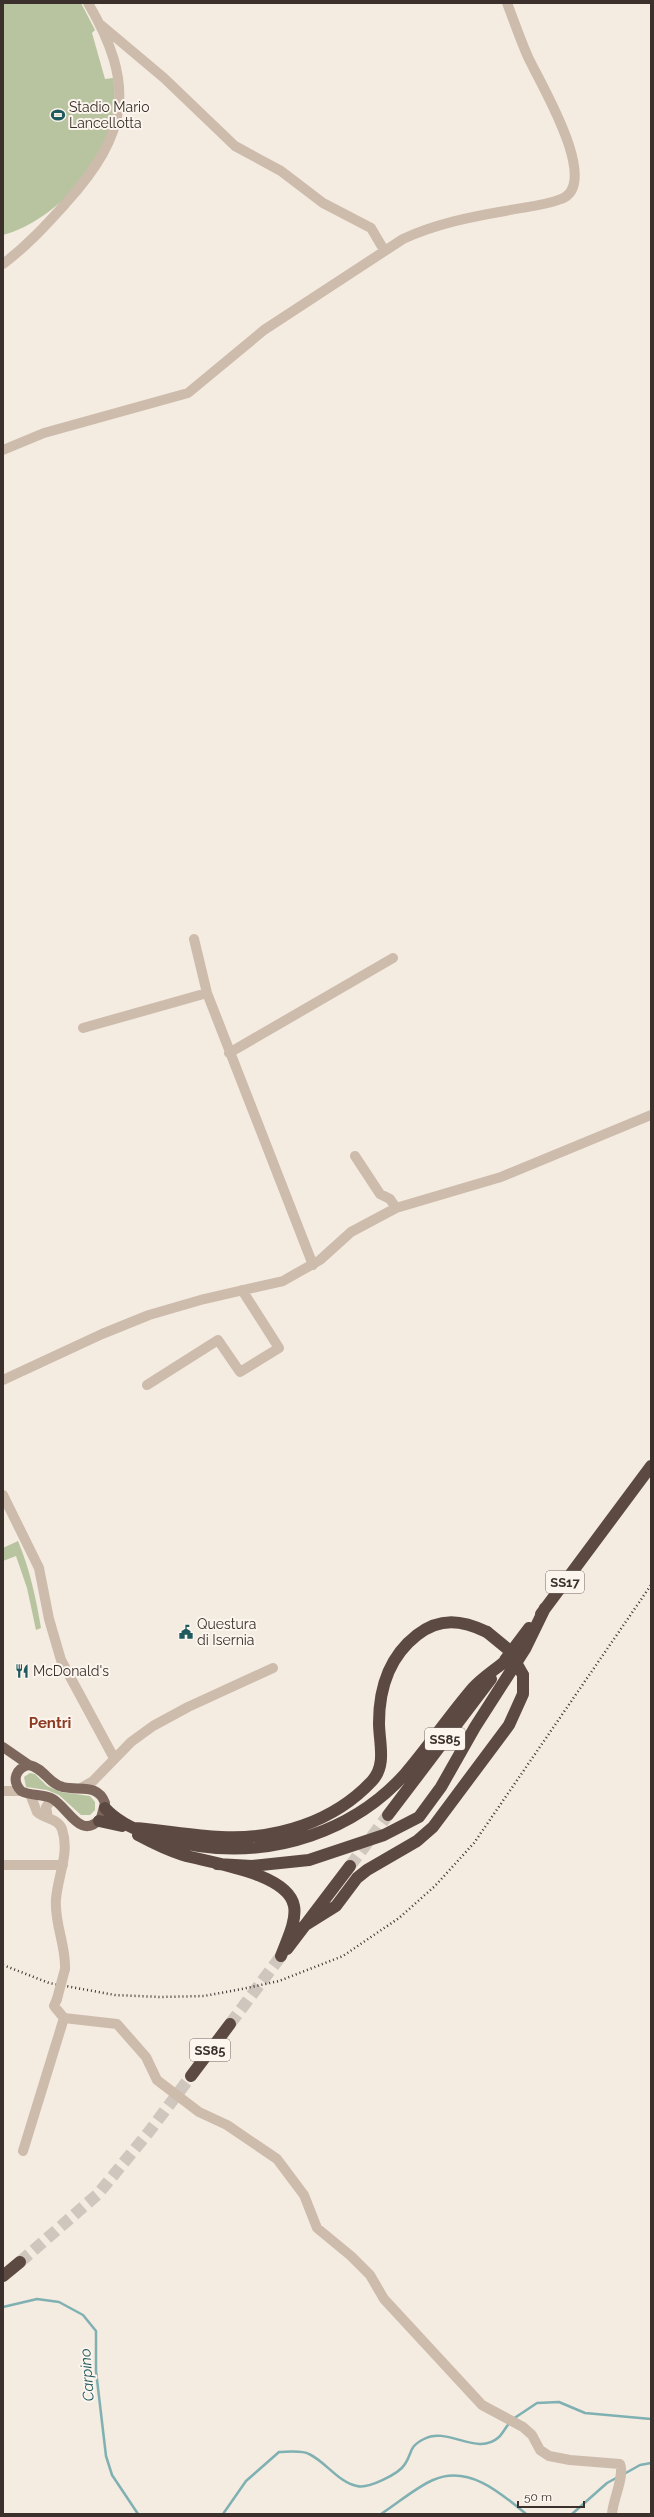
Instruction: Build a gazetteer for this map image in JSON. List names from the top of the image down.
{
  "streets": {
    "highway": ["SS17", "SS85"]
  },
  "crossings": [
    ["SS17", "SS85"]
  ],
  "districts": ["Pentri"],
  "water": ["Carpino"],
  "places": {
    "sports": ["Stadio Mario Lancellotta"],
    "public building": ["Questura di Isernia"],
    "restaurant": ["McDonald's"]
  },
  "scale_bar": "50 m"
}
